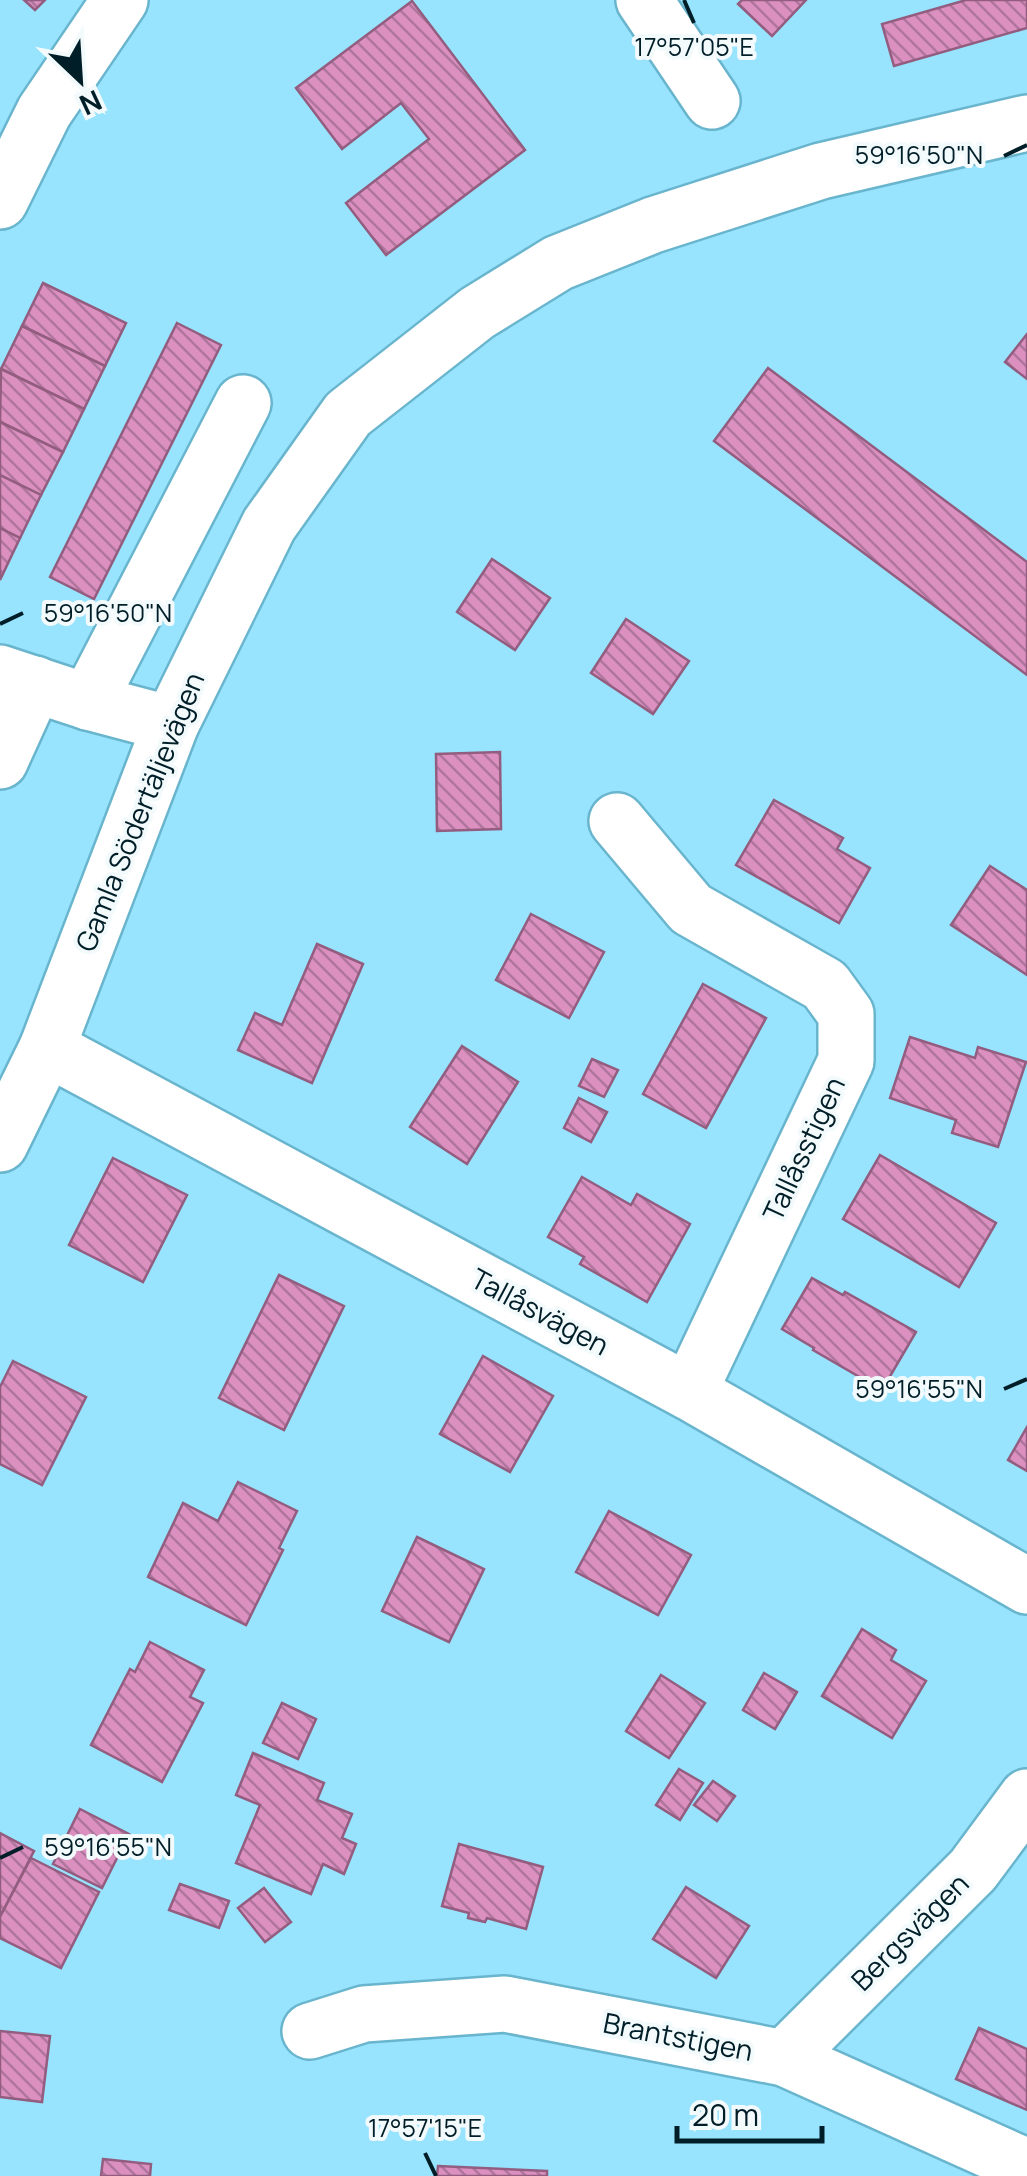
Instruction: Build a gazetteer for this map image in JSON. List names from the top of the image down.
{
  "streets": {
    "street": [
      "Gamla Södertäljevägen",
      "Tallåsstigen",
      "Tallåsvägen",
      "Bergsvägen",
      "Brantstigen"
    ]
  },
  "crossings": [
    ["Gamla Södertäljevägen", "Tallåsvägen"],
    ["Tallåsstigen", "Tallåsvägen"],
    ["Bergsvägen", "Brantstigen"]
  ],
  "scale_bar": "20 m",
  "north": "bottom right",
  "coordinates": [
    "17°57'05\"E",
    "59°16'50\"N",
    "59°16'55\"N",
    "17°57'15\"E"
  ]
}
